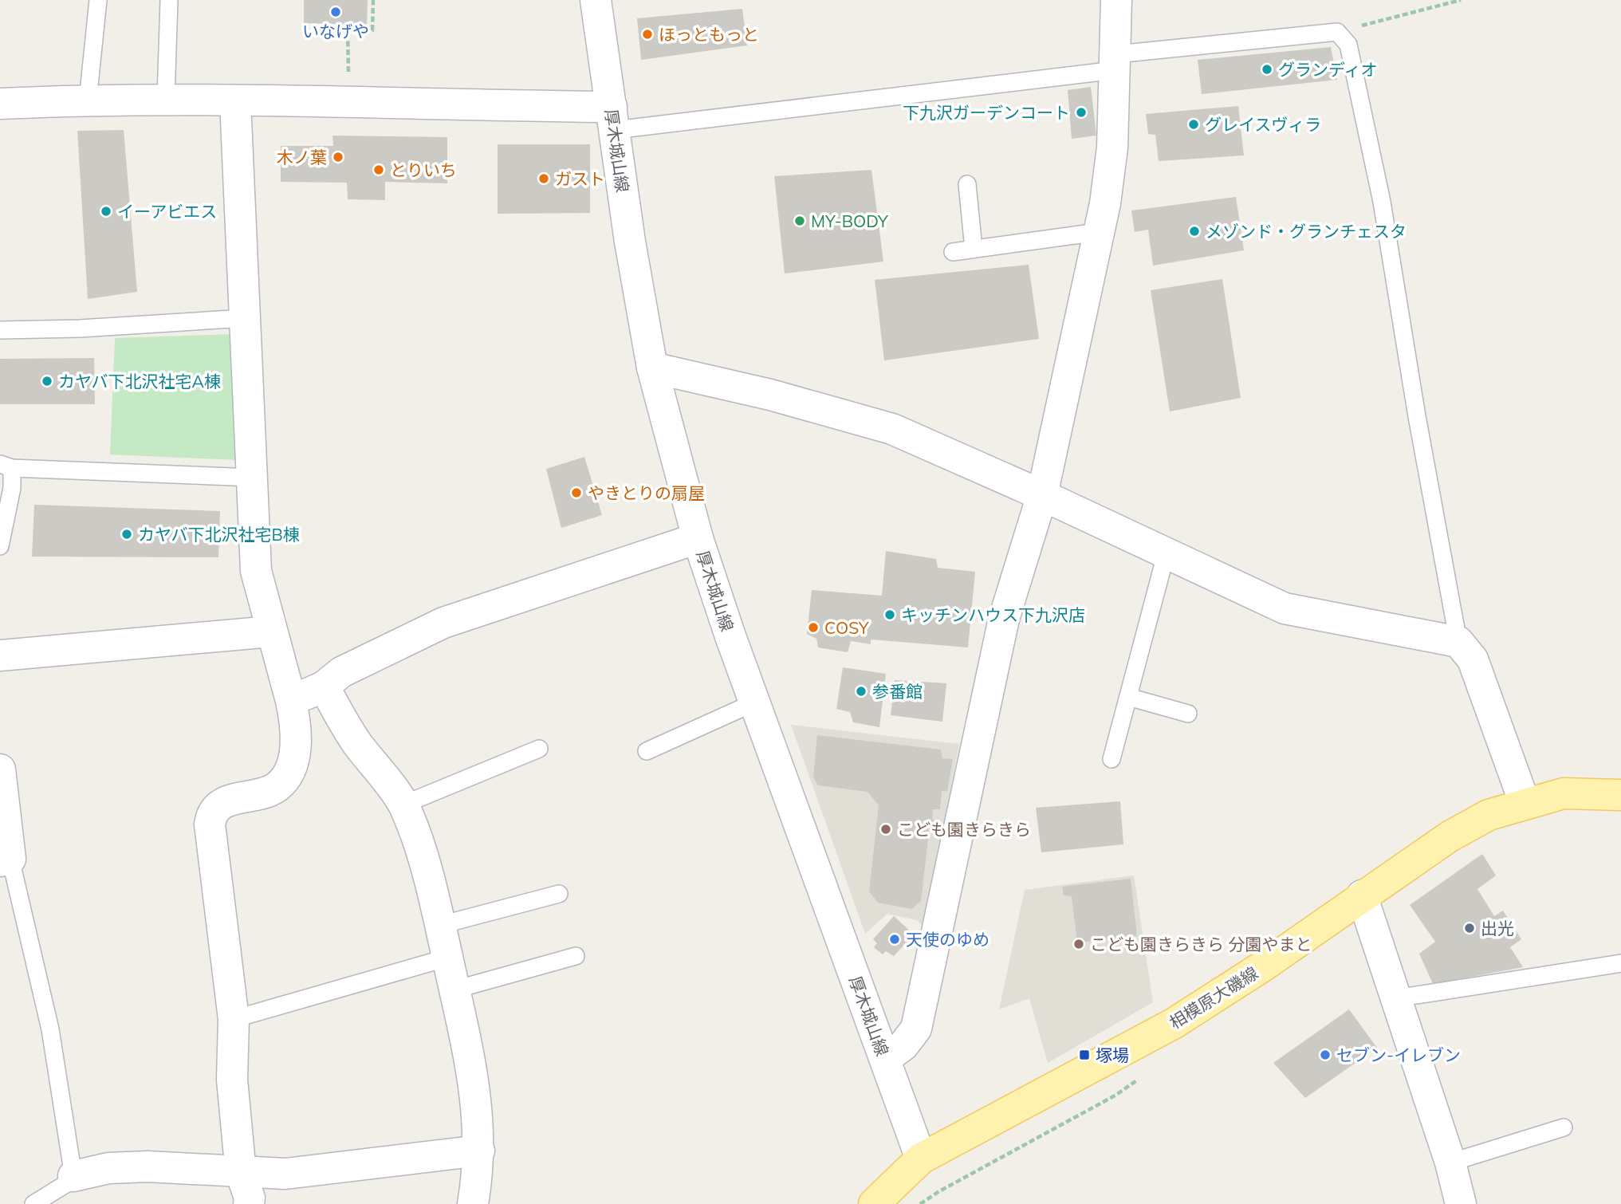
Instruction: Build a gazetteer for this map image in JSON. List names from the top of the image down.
{
  "streets": {
    "main road": ["相模原大磯線"],
    "street": ["厚木城山線"]
  },
  "crossings": [
    ["厚木城山線", "相模原大磯線"]
  ],
  "places": {
    "other": [
      "いなげや",
      "ほっともっと",
      "グランディオ",
      "下九沢ガーデンコート",
      "グレイスヴィラ",
      "木ノ葉",
      "とりいち",
      "ガスト",
      "イーアビエス",
      "MY-BODY",
      "メゾンド・グランチェスタ",
      "カヤバ下北沢社宅A棟",
      "やきとりの扇屋",
      "カヤバ下北沢社宅B棟",
      "キッチンハウス下九沢店",
      "COSY",
      "参番館",
      "こども園きらきら",
      "出光",
      "天使のゆめ",
      "こども園きらきら 分園やまと",
      "セブン-イレブン"
    ],
    "transit": ["塚場"]
  }
}
